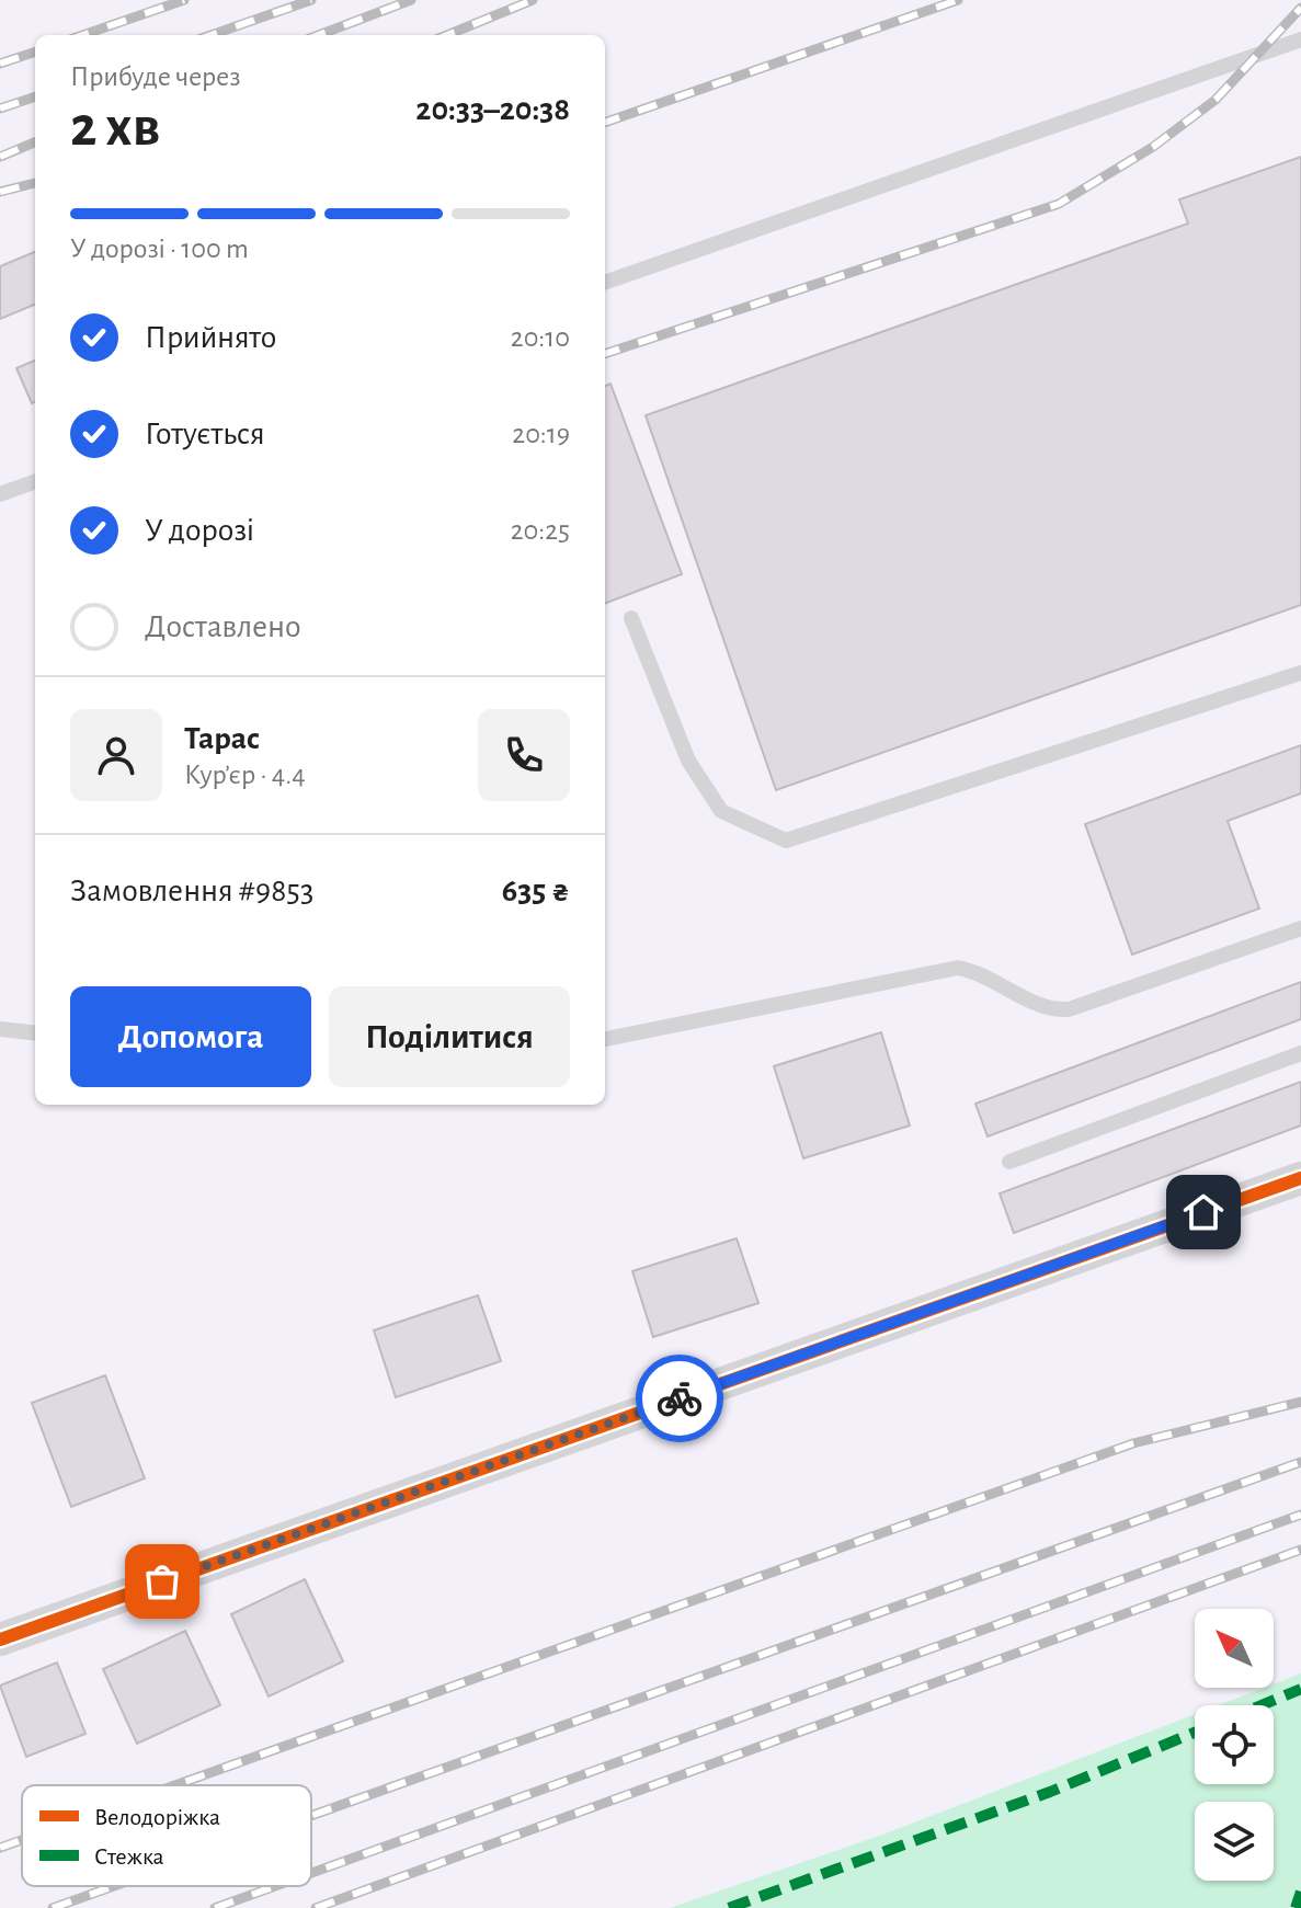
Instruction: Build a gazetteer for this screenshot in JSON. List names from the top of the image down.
{
  "legend": ["Велодоріжка", "Стежка"],
  "north": "top left",
  "page": {
    "heading": ["2 хв", "Прибуде через", "20:33–20:38"],
    "panel": [
      "Тарас",
      "Кур’єр · 4.4",
      "Замовлення #9853",
      "635 ₴"
    ],
    "bar": "У дорозі · 100 m",
    "list": [
      ["Прийнято", "20:10"],
      ["Готується", "20:19"],
      ["У дорозі", "20:25"],
      "Доставлено"
    ],
    "buttons": ["Допомога", "Поділитися"]
  }
}
